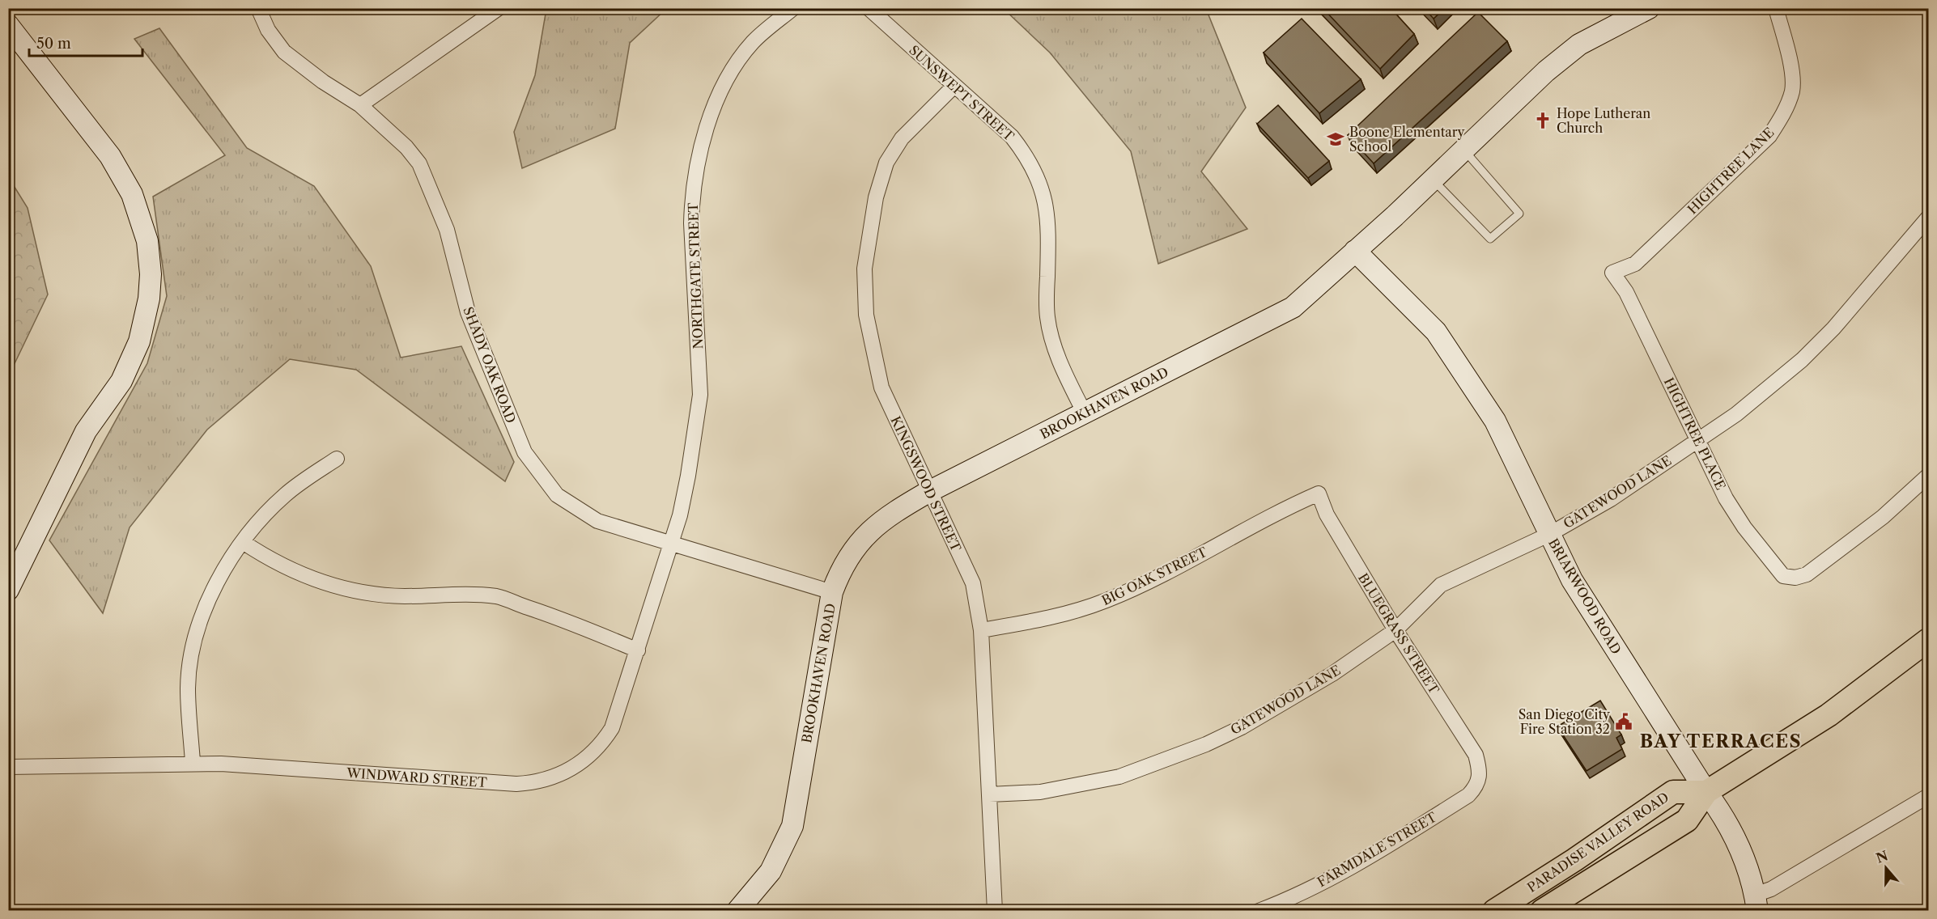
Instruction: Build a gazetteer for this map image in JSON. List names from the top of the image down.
{
  "streets": {
    "main road": ["PARADISE VALLEY ROAD"],
    "street": [
      "SUNSWEPT STREET",
      "HIGHTREE LANE",
      "NORTHGATE STREET",
      "SHADY OAK ROAD",
      "BROOKHAVEN ROAD",
      "HIGHTREE PLACE",
      "KINGSWOOD STREET",
      "GATEWOOD LANE",
      "BIG OAK STREET",
      "BRIARWOOD ROAD",
      "BLUEGRASS STREET",
      "WINDWARD STREET",
      "FARMDALE STREET"
    ]
  },
  "crossings": [
    ["SUNSWEPT STREET", "BROOKHAVEN ROAD"],
    ["SUNSWEPT STREET", "KINGSWOOD STREET"],
    ["HIGHTREE LANE", "HIGHTREE PLACE"],
    ["NORTHGATE STREET", "SHADY OAK ROAD"],
    ["NORTHGATE STREET", "WINDWARD STREET"],
    ["SHADY OAK ROAD", "BROOKHAVEN ROAD"],
    ["SHADY OAK ROAD", "WINDWARD STREET"],
    ["BROOKHAVEN ROAD", "KINGSWOOD STREET"],
    ["BROOKHAVEN ROAD", "BRIARWOOD ROAD"],
    ["HIGHTREE PLACE", "GATEWOOD LANE"],
    ["KINGSWOOD STREET", "GATEWOOD LANE"],
    ["KINGSWOOD STREET", "BIG OAK STREET"],
    ["GATEWOOD LANE", "BRIARWOOD ROAD"],
    ["GATEWOOD LANE", "BLUEGRASS STREET"],
    ["BIG OAK STREET", "BLUEGRASS STREET"],
    ["BRIARWOOD ROAD", "PARADISE VALLEY ROAD"],
    ["BLUEGRASS STREET", "FARMDALE STREET"]
  ],
  "districts": ["BAY TERRACES"],
  "places": {
    "church": ["Hope Lutheran Church"],
    "school or university": ["Boone Elementary School"],
    "public building": ["San Diego City Fire Station 32"]
  },
  "scale_bar": "50 m",
  "north": "top"
}
